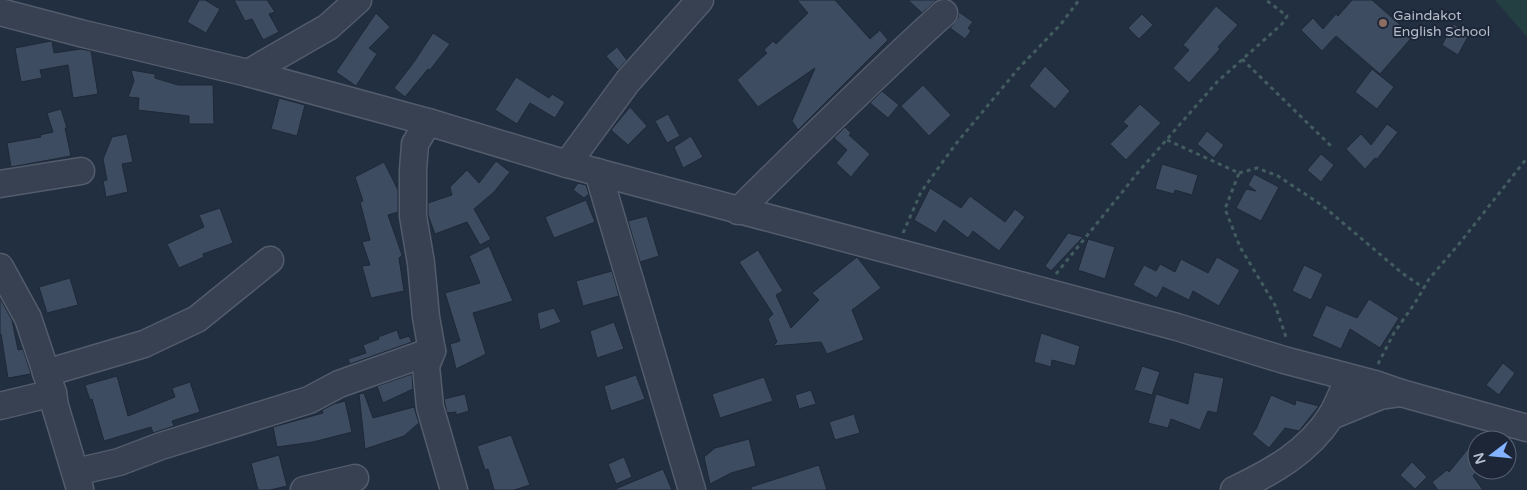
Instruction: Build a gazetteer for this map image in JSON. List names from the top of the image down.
{
  "places": ["Gaindakot English School"],
  "north": "left"
}
